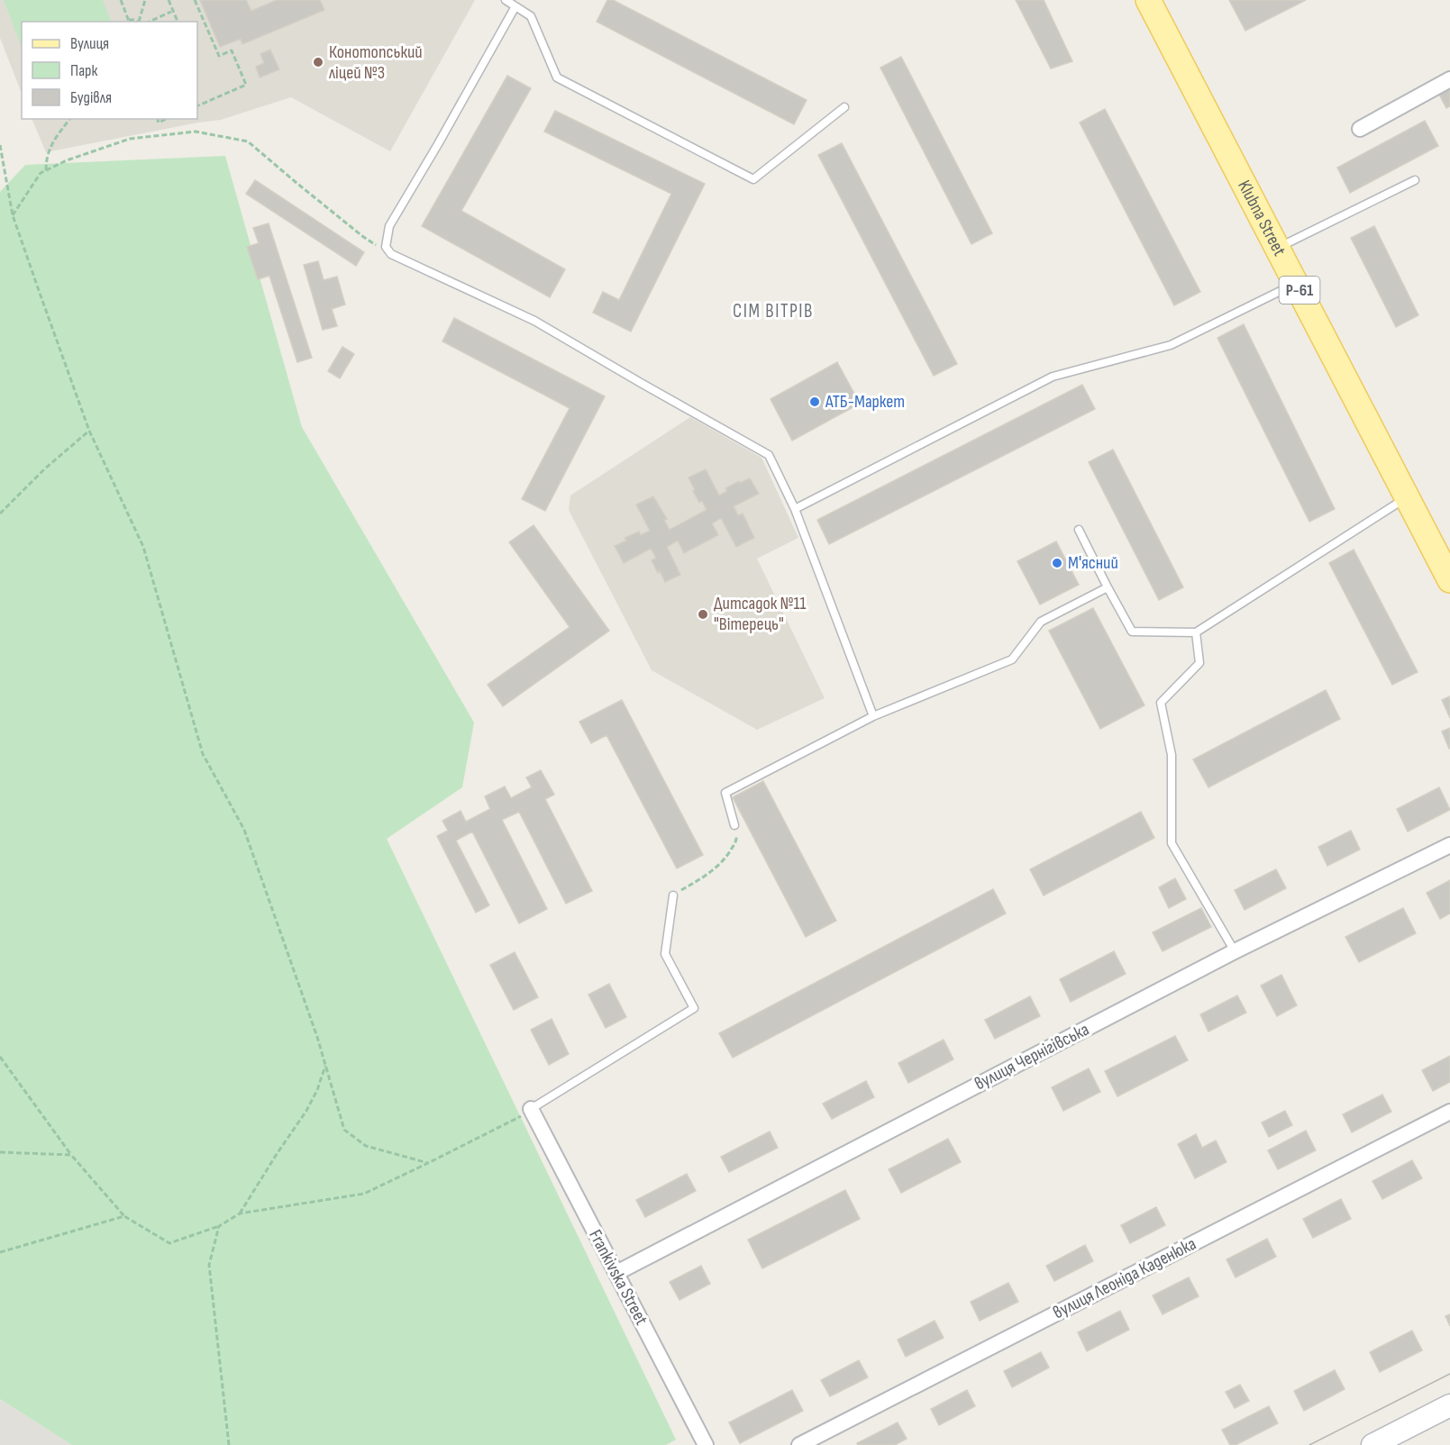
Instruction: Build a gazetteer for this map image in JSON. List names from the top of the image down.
{
  "streets": {
    "main road": ["Klubna Street", "Р-61"],
    "street": ["вулиця Чернігівська", "Frankivska Street", "вулиця Леоніда Каденюка"]
  },
  "crossings": [
    ["вулиця Чернігівська", "Frankivska Street"]
  ],
  "districts": ["СІМ ВІТРІВ"],
  "places": [
    "Конотопський ліцей №3",
    "АТБ-Маркет",
    "М'ясний",
    "Дитсадок №11 \"Вітерець\""
  ],
  "legend": ["Вулиця", "Парк", "Будівля"]
}
